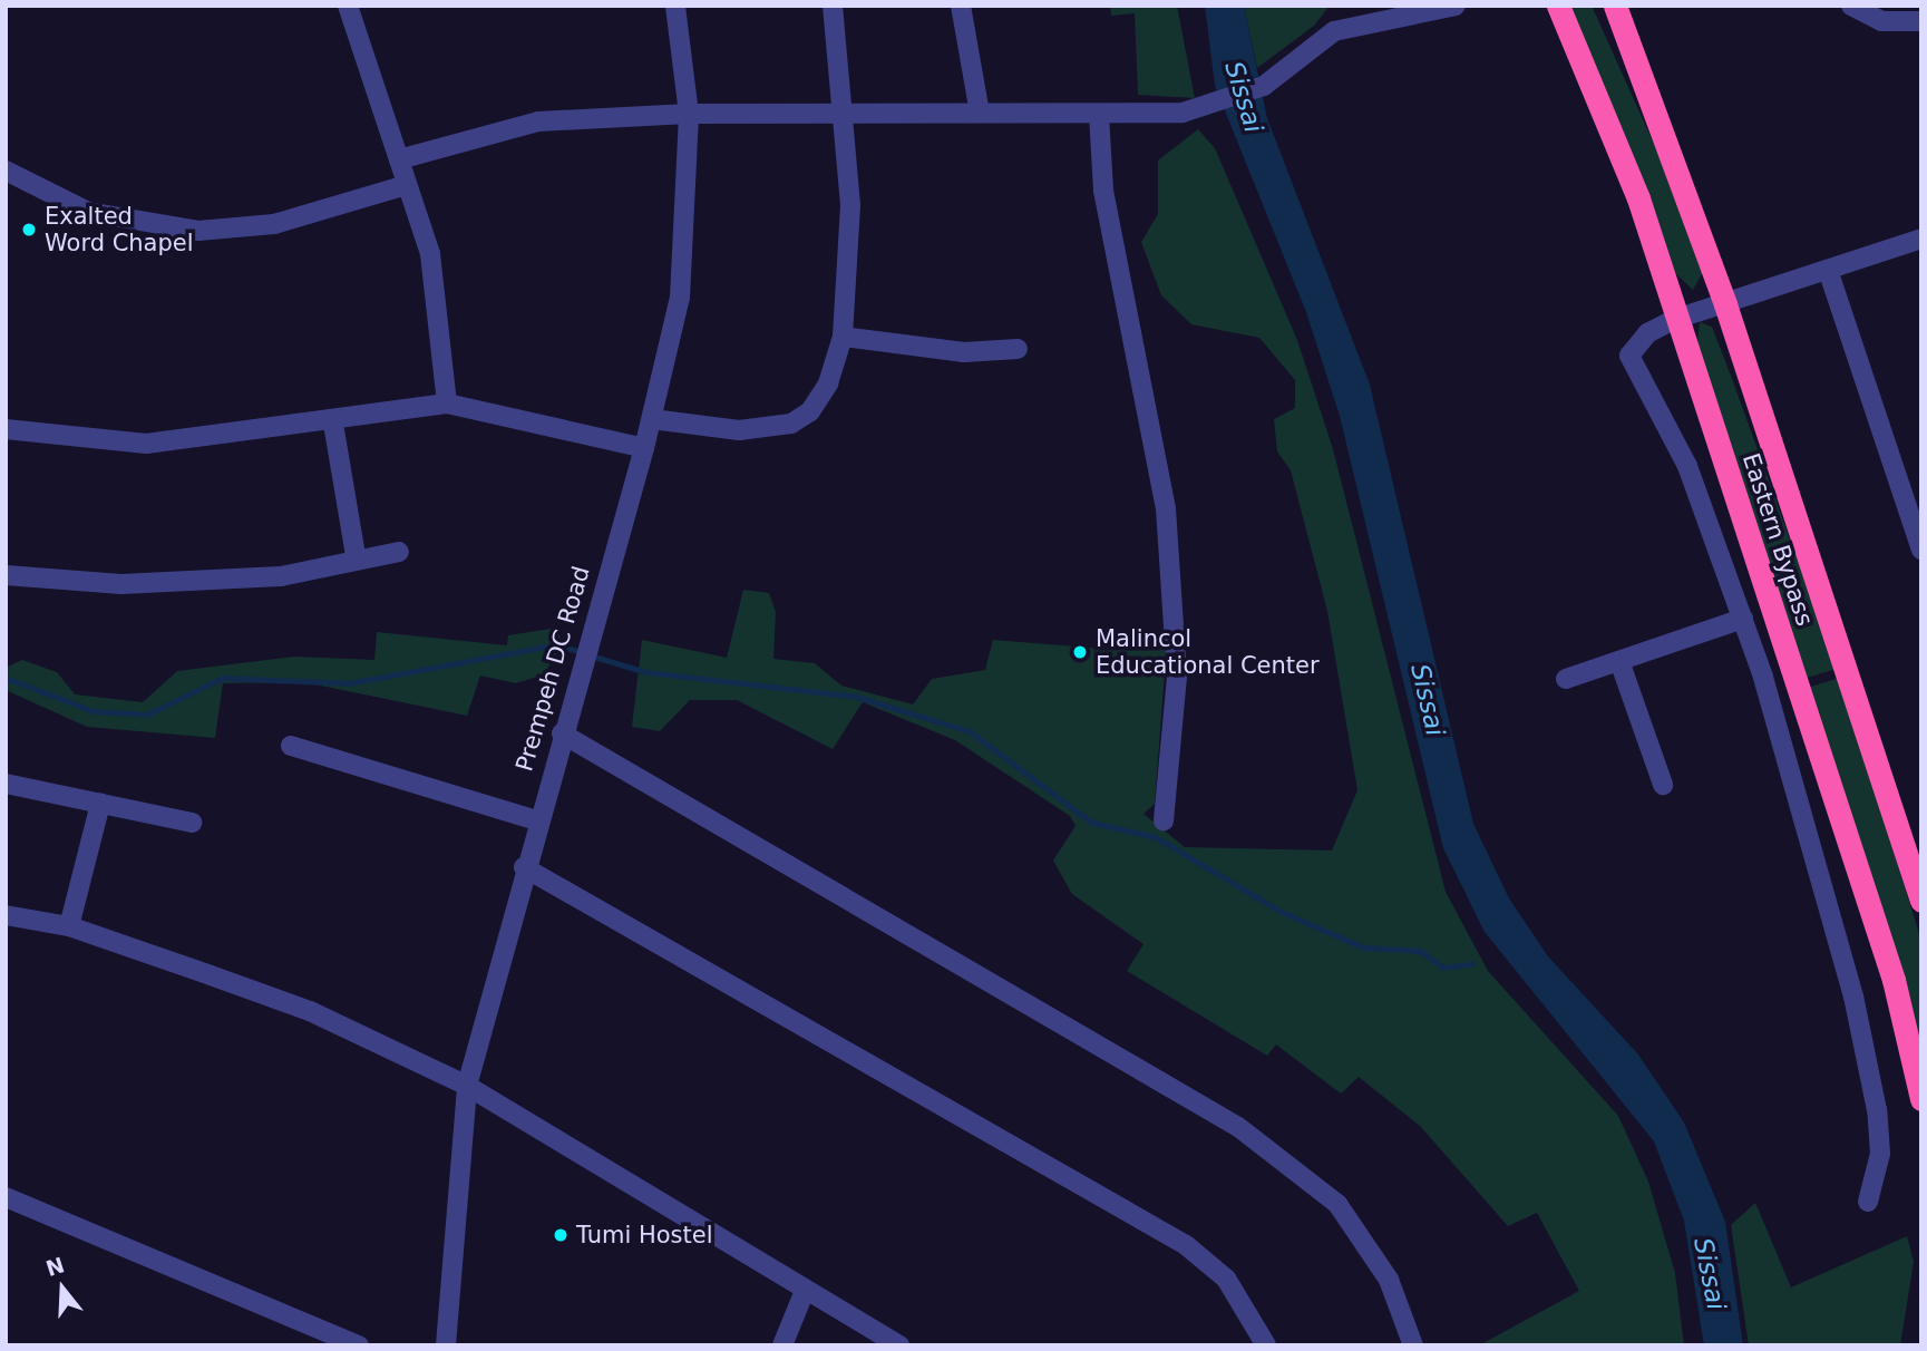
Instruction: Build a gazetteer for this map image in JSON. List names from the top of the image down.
{
  "streets": {
    "highway": ["Eastern Bypass"],
    "street": ["Prempeh DC Road"]
  },
  "water": ["Sissai"],
  "places": ["Exalted Word Chapel", "Malincol Educational Center", "Tumi Hostel"],
  "north": "top"
}
